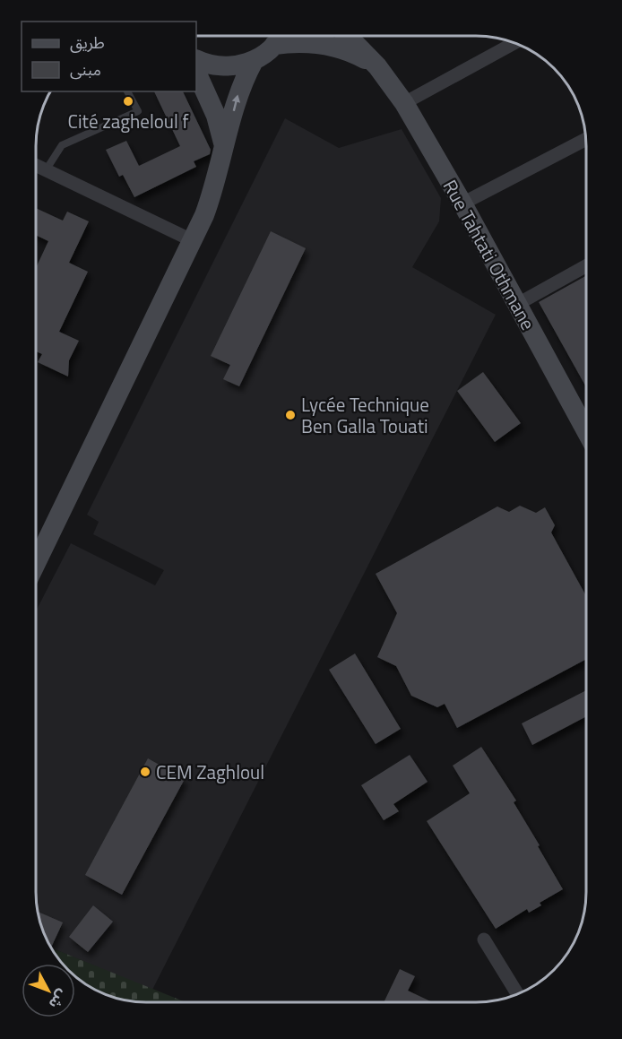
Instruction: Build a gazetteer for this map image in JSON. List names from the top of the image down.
{
  "streets": {
    "main road": ["Rue Tahtati Othmane"]
  },
  "places": ["Cité zagheloul f", "Lycée Technique Ben Galla Touati", "CEM Zaghloul"],
  "legend": ["طريق", "مبنى"],
  "north": "bottom right"
}
